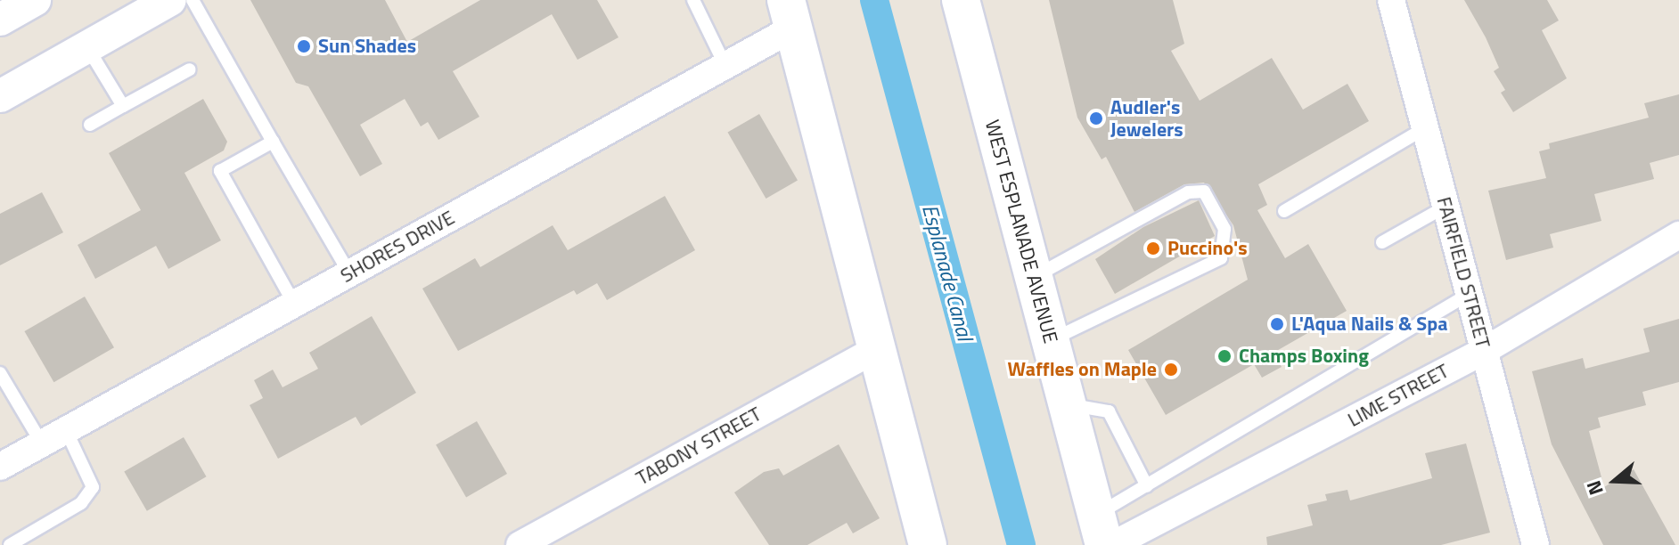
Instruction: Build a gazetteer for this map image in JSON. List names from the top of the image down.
{
  "streets": {
    "main road": ["WEST ESPLANADE AVENUE"],
    "street": [
      "SHORES DRIVE",
      "FAIRFIELD STREET",
      "LIME STREET",
      "TABONY STREET"
    ]
  },
  "crossings": [
    ["WEST ESPLANADE AVENUE", "LIME STREET"],
    ["FAIRFIELD STREET", "LIME STREET"]
  ],
  "water": ["Esplanade Canal"],
  "places": [
    "Sun Shades",
    "Audler's Jewelers",
    "Puccino's",
    "L'Aqua Nails & Spa",
    "Champs Boxing",
    "Waffles on Maple"
  ],
  "north": "left"
}
